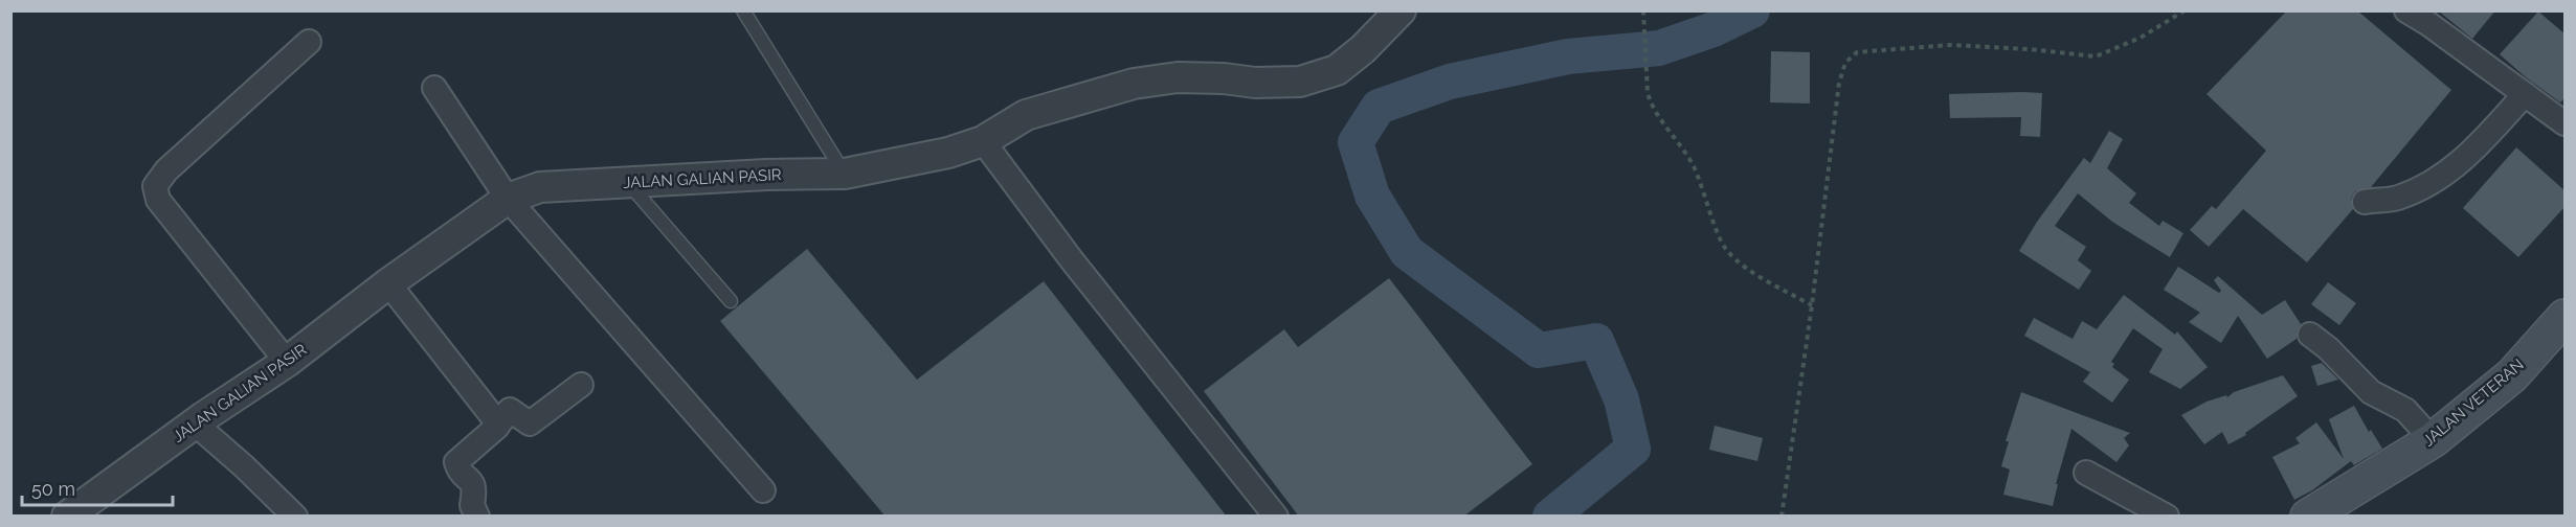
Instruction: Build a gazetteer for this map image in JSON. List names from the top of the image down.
{
  "streets": {
    "main road": ["JALAN VETERAN"],
    "street": ["JALAN GALIAN PASIR"]
  },
  "scale_bar": "50 m"
}
